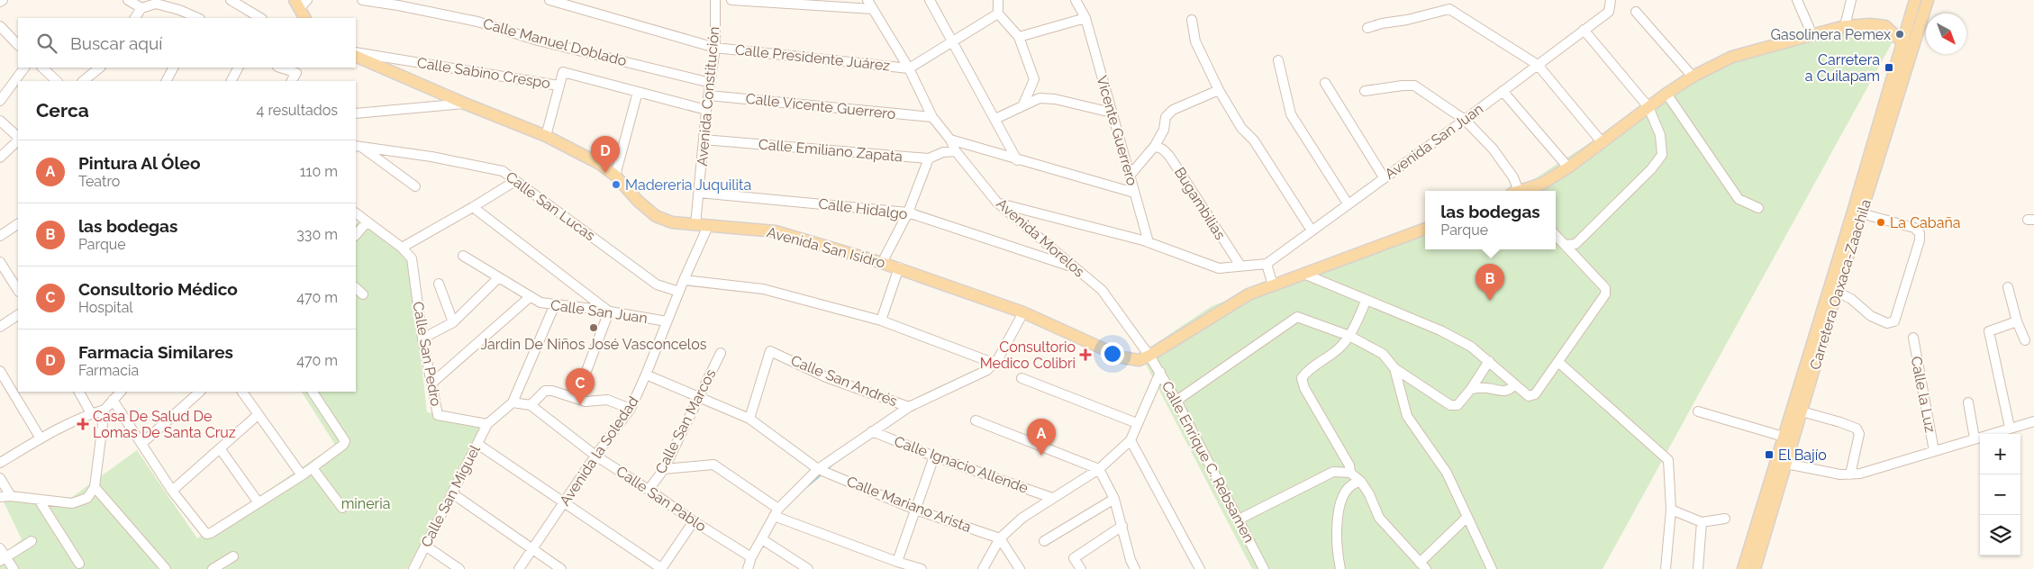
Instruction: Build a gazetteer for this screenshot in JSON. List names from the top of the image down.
{
  "streets": {
    "main road": ["Avenida San Isidro", "Carretera Oaxaca-Zaachila"],
    "street": [
      "Calle Manuel Doblado",
      "Calle Presidente Juárez",
      "Calle Sabino Crespo",
      "Avenida Constitución",
      "Calle Vicente Guerrero",
      "Vicente Guerrero",
      "Avenida San Juan",
      "Calle Emiliano Zapata",
      "Bugambilias",
      "Calle San Lucas",
      "Calle Hidalgo",
      "Avenida Morelos",
      "Calle San Juan",
      "Calle San Pedro",
      "Calle San Andrés",
      "Calle la Luz",
      "Calle San Marcos",
      "Avenida la Soledad",
      "Calle Enrique C. Rebsamen",
      "Calle Ignacio Allende",
      "Calle San Miguel",
      "Calle San Pablo",
      "Calle Mariano Arista"
    ]
  },
  "crossings": [
    ["Calle Manuel Doblado", "Avenida Constitución"],
    ["Calle Presidente Juárez", "Avenida Constitución"],
    ["Calle Presidente Juárez", "Avenida Morelos"],
    ["Calle Sabino Crespo", "Avenida Constitución"],
    ["Avenida Constitución", "Calle Vicente Guerrero"],
    ["Avenida Constitución", "Calle Emiliano Zapata"],
    ["Avenida Constitución", "Calle Hidalgo"],
    ["Avenida Constitución", "Avenida San Isidro"],
    ["Calle Vicente Guerrero", "Avenida Morelos"],
    ["Calle Emiliano Zapata", "Avenida Morelos"],
    ["Calle San Lucas", "Avenida la Soledad"],
    ["Calle Hidalgo", "Avenida Morelos"],
    ["Avenida Morelos", "Avenida San Isidro"],
    ["Avenida Morelos", "Calle Enrique C. Rebsamen"],
    ["Avenida San Isidro", "Avenida la Soledad"],
    ["Avenida San Isidro", "Calle Enrique C. Rebsamen"],
    ["Calle San Juan", "Avenida la Soledad"],
    ["Calle San Pedro", "Calle San Miguel"],
    ["Calle San Andrés", "Calle Mariano Arista"],
    ["Calle San Marcos", "Calle San Pablo"],
    ["Calle San Marcos", "Calle Mariano Arista"],
    ["Avenida la Soledad", "Calle San Pablo"],
    ["Avenida la Soledad", "Calle Mariano Arista"]
  ],
  "parks": ["mineria"],
  "places": {
    "other": [
      "Gasolinera Pemex",
      "Madereria Juquilita",
      "La Cabaña",
      "Jardin De Niños José Vasconcelos"
    ],
    "transit": ["Carretera a Cuilapam", "El Bajío"],
    "health": ["Consultorio Medico Colibri", "Casa De Salud De Lomas De Santa Cruz"]
  },
  "north": "bottom right",
  "page": {
    "search": "Buscar aquí",
    "heading": ["Cerca", "4 resultados"],
    "pins": [
      "D",
      "B",
      "C",
      "A"
    ],
    "list": [
      {
        "mark": "A",
        "name": "Pintura Al Óleo",
        "note": "Teatro",
        "value": "110 m"
      },
      {
        "mark": "B",
        "name": "las bodegas",
        "note": "Parque",
        "value": "330 m"
      },
      {
        "mark": "C",
        "name": "Consultorio Médico",
        "note": "Hospital",
        "value": "470 m"
      },
      {
        "mark": "D",
        "name": "Farmacia Similares",
        "note": "Farmacia",
        "value": "470 m"
      }
    ],
    "popup": ["las bodegas", "Parque"],
    "map_buttons": ["+", "−"]
  }
}
